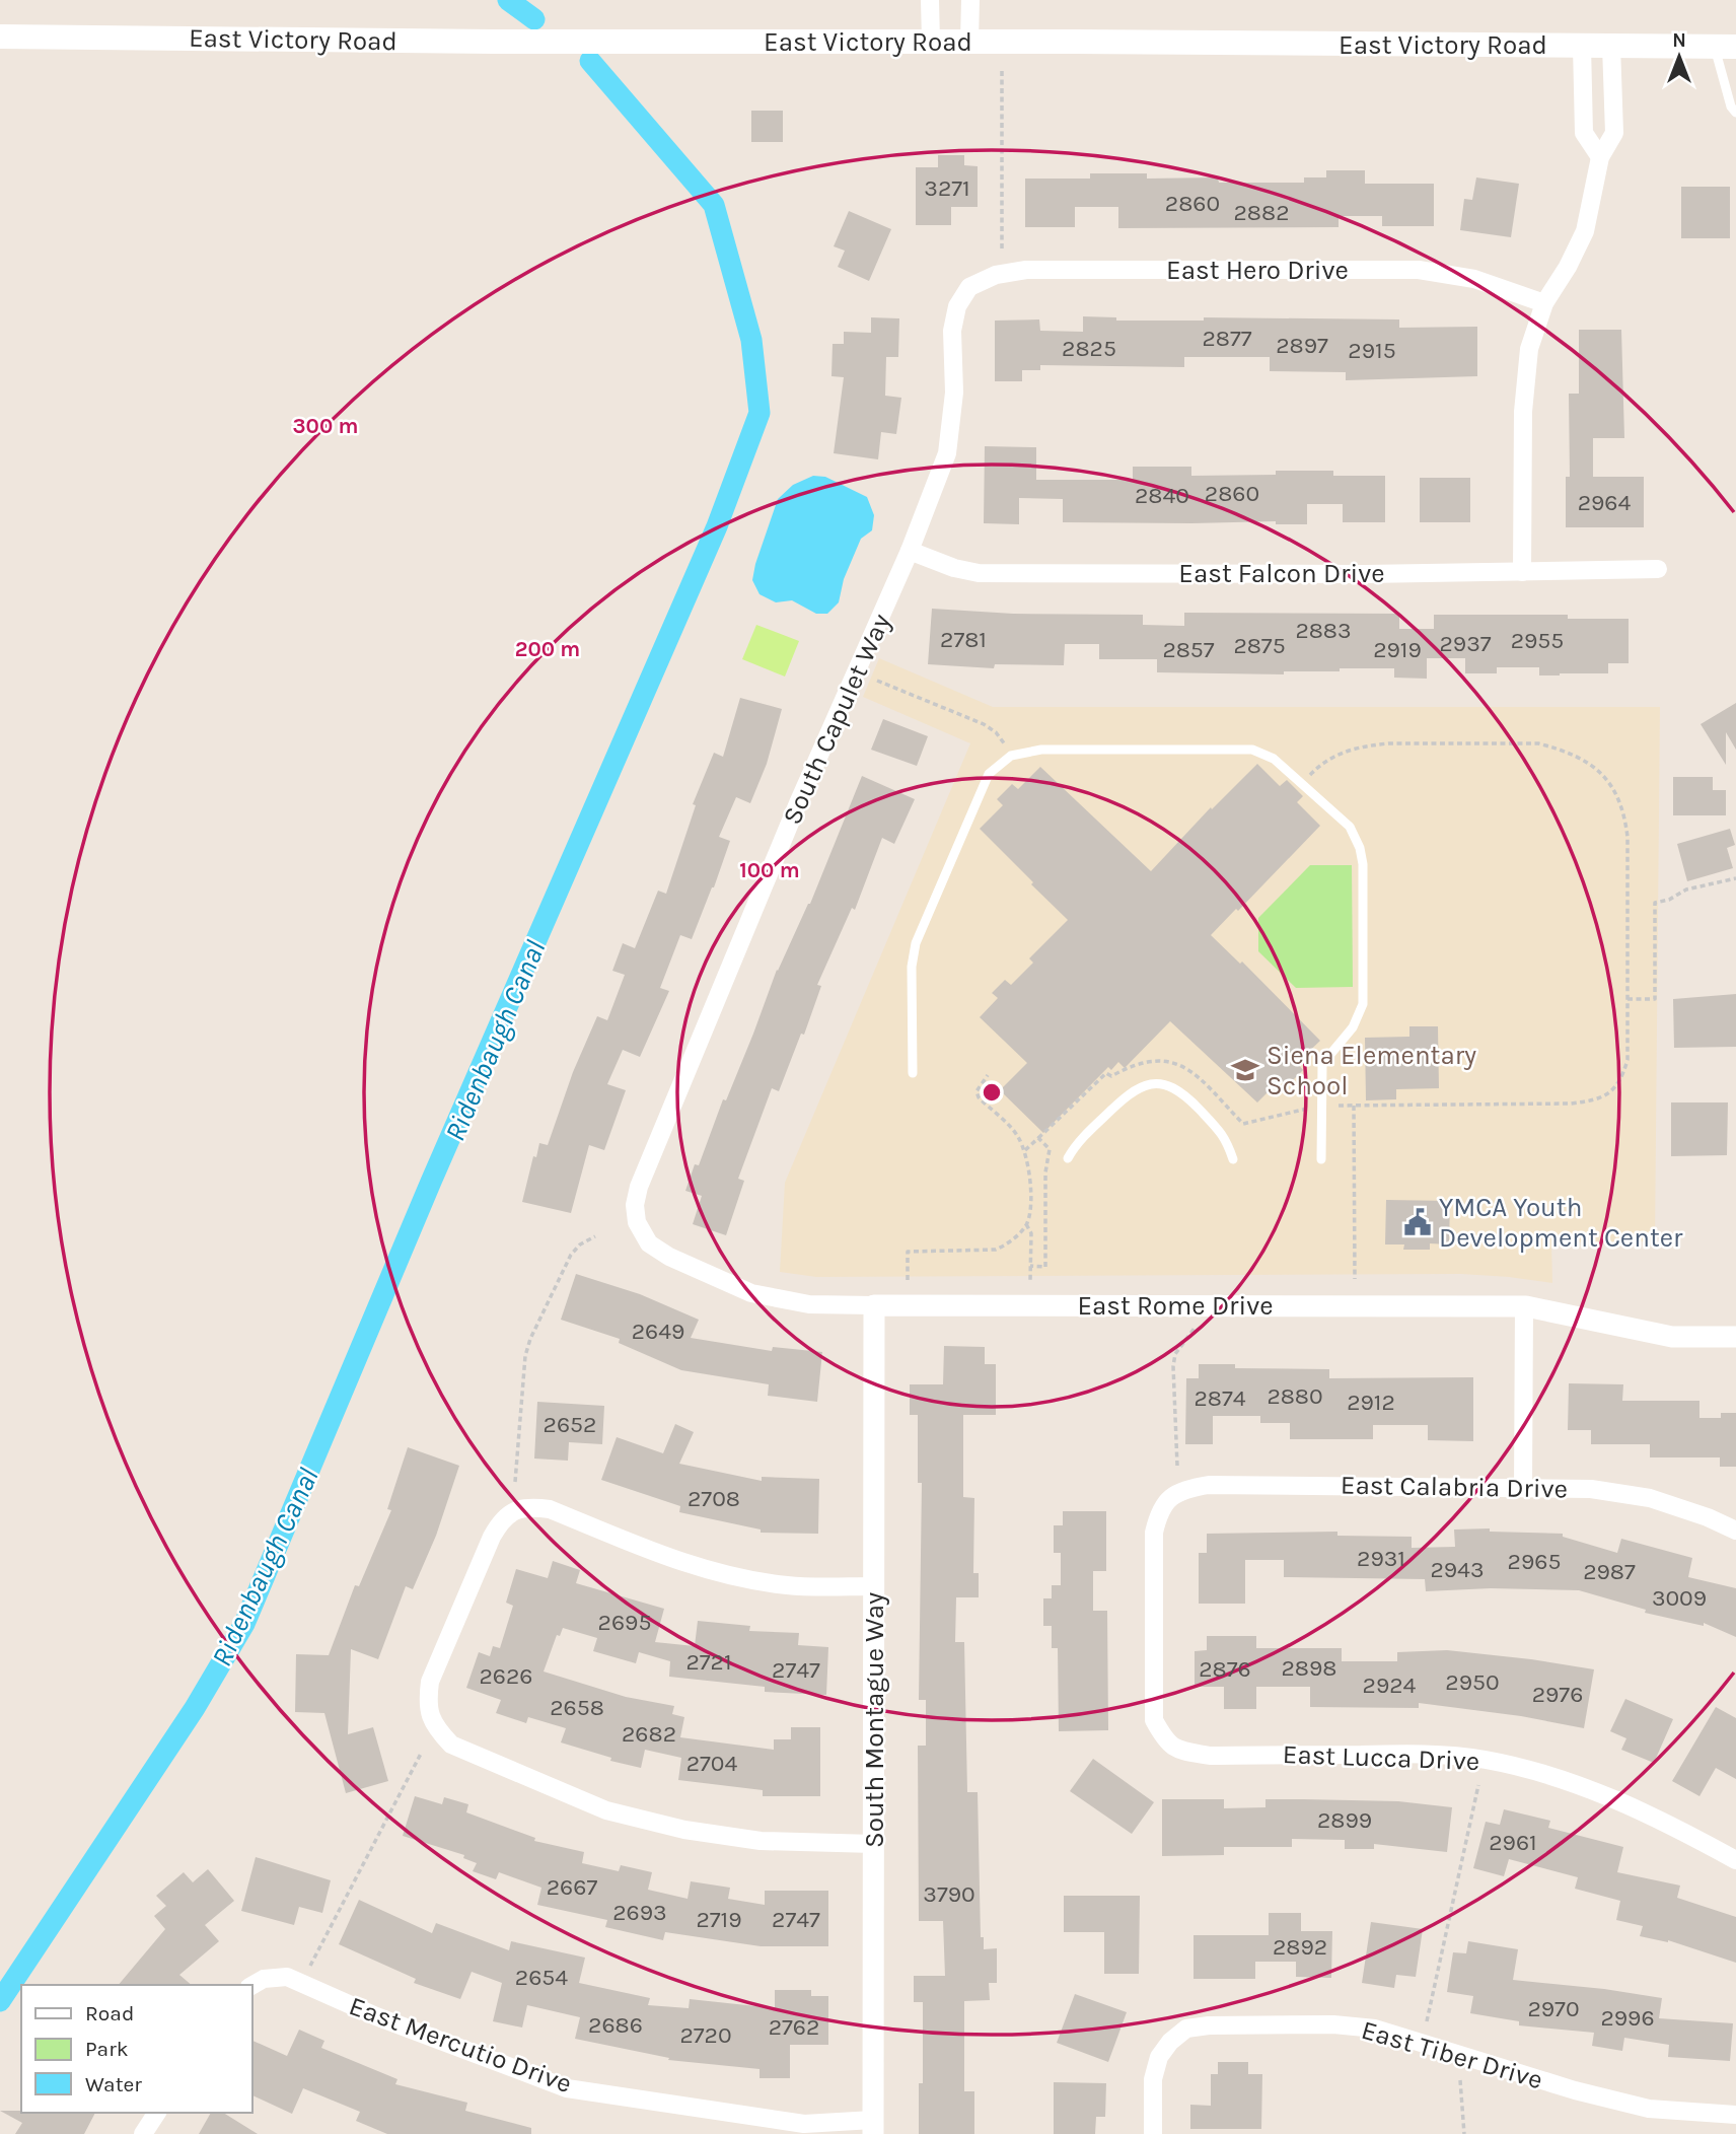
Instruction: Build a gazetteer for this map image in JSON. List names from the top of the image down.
{
  "streets": {
    "main road": ["East Victory Road"],
    "street": [
      "East Hero Drive",
      "East Falcon Drive",
      "South Capulet Way",
      "East Rome Drive",
      "East Calabria Drive",
      "South Montague Way",
      "East Lucca Drive",
      "East Mercutio Drive",
      "East Tiber Drive"
    ]
  },
  "crossings": [
    ["East Hero Drive", "South Capulet Way"],
    ["East Falcon Drive", "South Capulet Way"],
    ["South Capulet Way", "East Rome Drive"],
    ["East Rome Drive", "South Montague Way"],
    ["East Calabria Drive", "East Lucca Drive"],
    ["South Montague Way", "East Mercutio Drive"]
  ],
  "water": ["Ridenbaugh Canal"],
  "places": {
    "school or university": ["Siena Elementary School"],
    "public building": ["YMCA Youth Development Center"]
  },
  "house_numbers": [
    "3271",
    "2860",
    "2882",
    "2877",
    "2897",
    "2825",
    "2915",
    "2860",
    "2840",
    "2964",
    "2883",
    "2781",
    "2955",
    "2937",
    "2875",
    "2857",
    "2919",
    "2649",
    "2880",
    "2874",
    "2912",
    "2652",
    "2708",
    "2931",
    "2965",
    "2943",
    "2987",
    "3009",
    "2695",
    "2721",
    "2898",
    "2876",
    "2747",
    "2626",
    "2950",
    "2924",
    "2976",
    "2658",
    "2682",
    "2704",
    "2899",
    "2961",
    "2667",
    "3790",
    "2693",
    "2719",
    "2747",
    "2892",
    "2654",
    "2970",
    "2996",
    "2686",
    "2762",
    "2720"
  ],
  "legend": ["Road", "Park", "Water"],
  "north": "top",
  "rings": ["300 m", "200 m", "100 m"]
}
